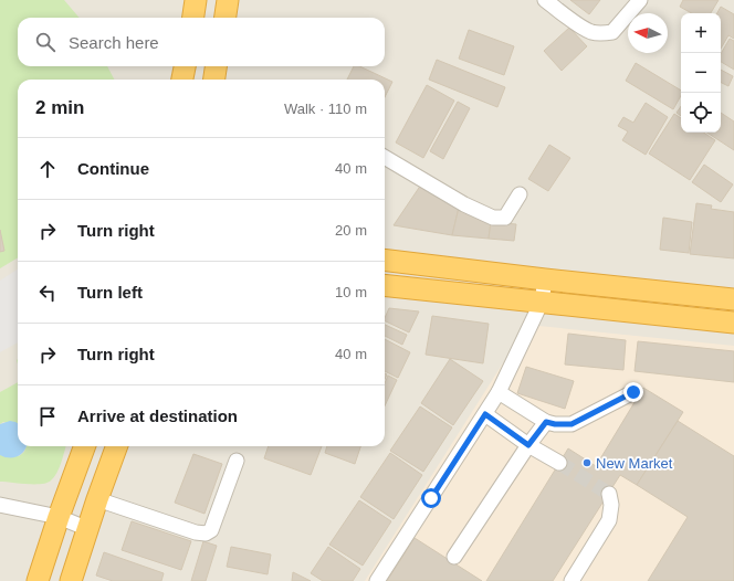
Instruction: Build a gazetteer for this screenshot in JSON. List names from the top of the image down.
{
  "places": ["New Market"],
  "north": "left",
  "page": {
    "map_buttons": ["+", "−"],
    "search": "Search here",
    "heading": ["2 min", "Walk · 110 m"],
    "list": [
      ["Continue", "40 m"],
      ["Turn right", "20 m"],
      ["Turn left", "10 m"],
      ["Turn right", "40 m"],
      "Arrive at destination"
    ]
  }
}
